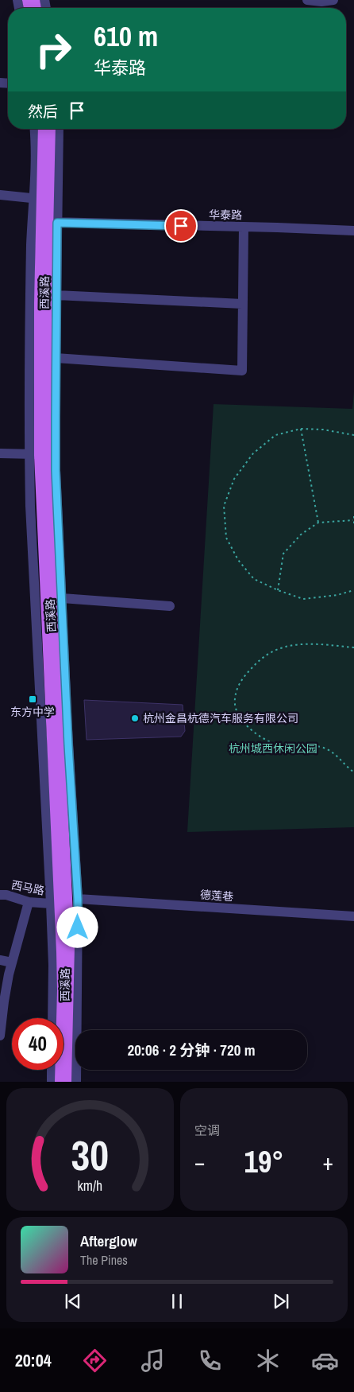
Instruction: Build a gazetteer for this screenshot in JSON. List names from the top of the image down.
{
  "streets": {
    "main road": ["西溪路"],
    "street": ["华泰路", "西马路", "德莲巷"]
  },
  "crossings": [
    ["华泰路", "西溪路"],
    ["西溪路", "西马路"],
    ["西溪路", "德莲巷"]
  ],
  "parks": ["杭州城西休闲公园"],
  "places": {
    "transit": ["东方中学"],
    "other": ["杭州金昌杭德汽车服务有限公司"]
  },
  "page": {
    "turn": ["610 m", "华泰路"],
    "then": "然后",
    "limit": "40",
    "trip": "20:06 · 2 分钟 · 720 m",
    "tile": "空调",
    "heat": ["−", "19°", "+"],
    "song": ["Afterglow", "The Pines"],
    "tabs": "20:04",
    "gauge": ["30", "km/h"]
  }
}
